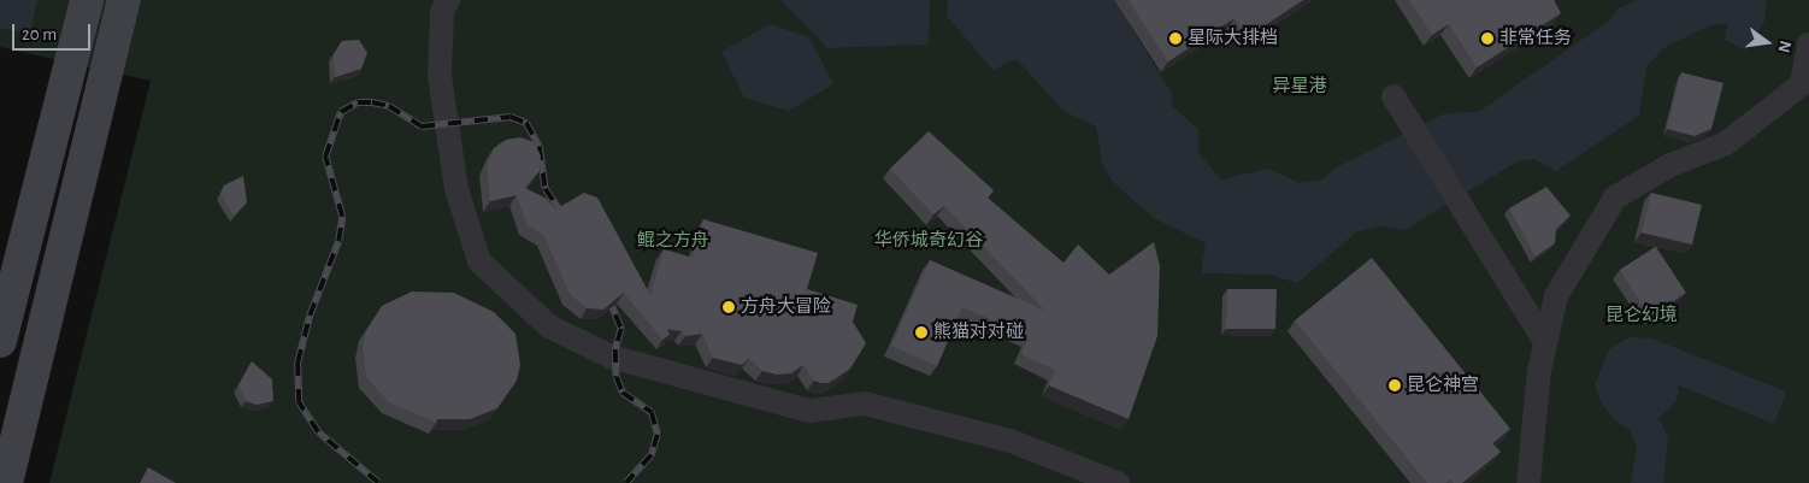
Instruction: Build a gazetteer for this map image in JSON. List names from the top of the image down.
{
  "parks": [
    "异星港",
    "鲲之方舟",
    "华侨城奇幻谷",
    "昆仑幻境"
  ],
  "places": [
    "星际大排档",
    "非常任务",
    "方舟大冒险",
    "熊猫对对碰",
    "昆仑神宫"
  ],
  "scale_bar": "20 m",
  "north": "right"
}
